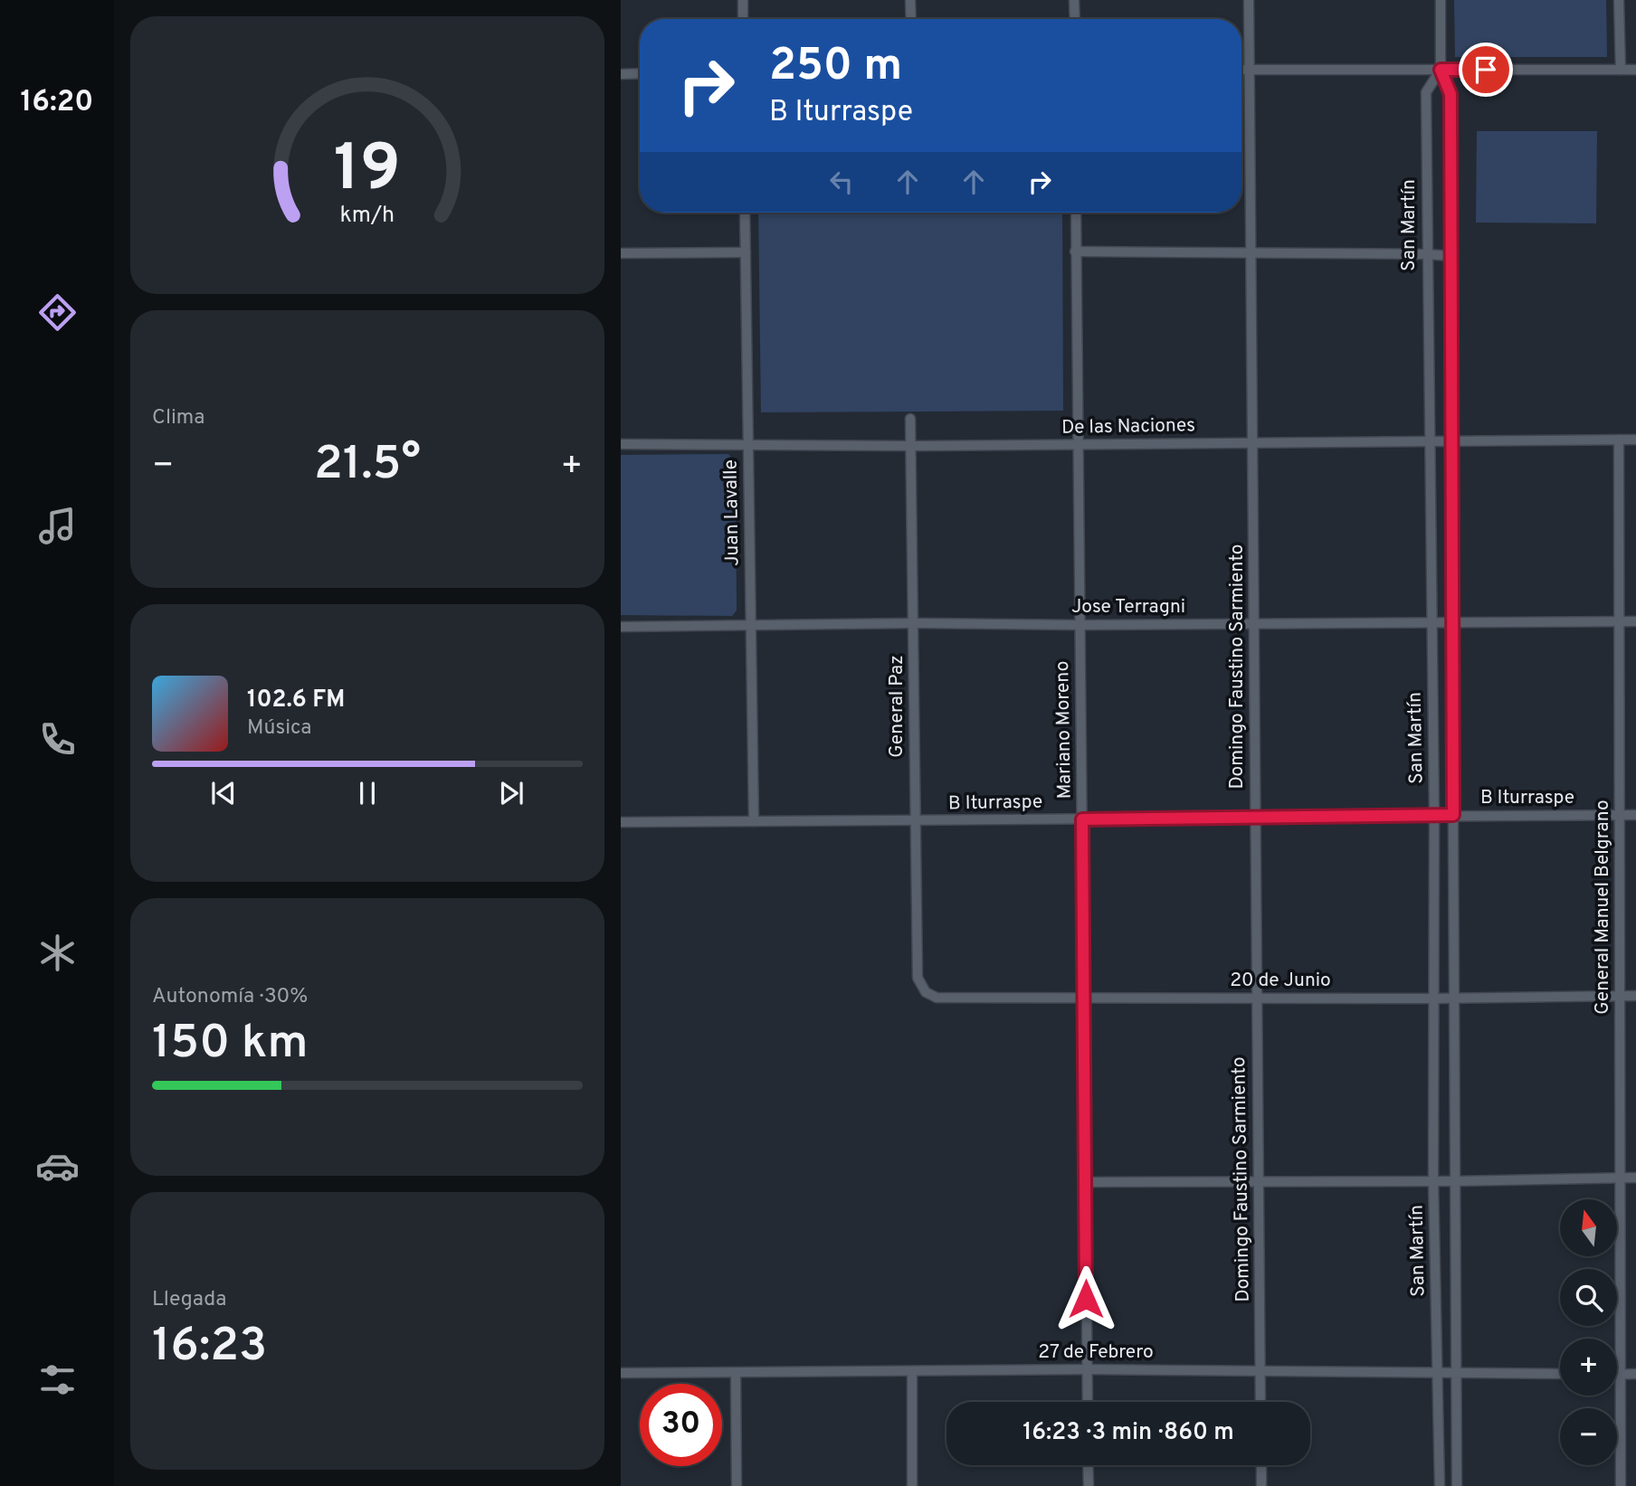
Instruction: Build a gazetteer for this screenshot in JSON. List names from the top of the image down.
{
  "streets": {
    "street": [
      "San Martín",
      "De las Naciones",
      "Juan Lavalle",
      "Jose Terragni",
      "Domingo Faustino Sarmiento",
      "General Paz",
      "Mariano Moreno",
      "B Iturraspe",
      "General Manuel Belgrano",
      "20 de Junio",
      "27 de Febrero"
    ]
  },
  "crossings": [
    ["San Martín", "De las Naciones"],
    ["San Martín", "Jose Terragni"],
    ["San Martín", "B Iturraspe"],
    ["San Martín", "20 de Junio"],
    ["San Martín", "27 de Febrero"],
    ["De las Naciones", "Juan Lavalle"],
    ["De las Naciones", "Domingo Faustino Sarmiento"],
    ["De las Naciones", "General Paz"],
    ["De las Naciones", "Mariano Moreno"],
    ["De las Naciones", "General Manuel Belgrano"],
    ["Juan Lavalle", "Jose Terragni"],
    ["Juan Lavalle", "B Iturraspe"],
    ["Jose Terragni", "Domingo Faustino Sarmiento"],
    ["Jose Terragni", "General Paz"],
    ["Jose Terragni", "Mariano Moreno"],
    ["Jose Terragni", "General Manuel Belgrano"],
    ["Domingo Faustino Sarmiento", "B Iturraspe"],
    ["Domingo Faustino Sarmiento", "20 de Junio"],
    ["Domingo Faustino Sarmiento", "27 de Febrero"],
    ["General Paz", "B Iturraspe"],
    ["General Paz", "20 de Junio"],
    ["Mariano Moreno", "B Iturraspe"],
    ["Mariano Moreno", "20 de Junio"],
    ["Mariano Moreno", "27 de Febrero"],
    ["B Iturraspe", "General Manuel Belgrano"],
    ["General Manuel Belgrano", "20 de Junio"]
  ],
  "north": "top",
  "page": {
    "tabs": "16:20",
    "turn": ["250 m", "B Iturraspe"],
    "tile": [
      "Clima",
      ["Autonomía · 30%", "150 km"],
      ["Llegada", "16:23"]
    ],
    "heat": ["−", "21.5°", "+"],
    "song": ["102.6 FM", "Música"],
    "map_buttons": ["+", "−"],
    "limit": "30",
    "trip": "16:23 · 3 min · 860 m",
    "gauge": ["19", "km/h"]
  }
}
